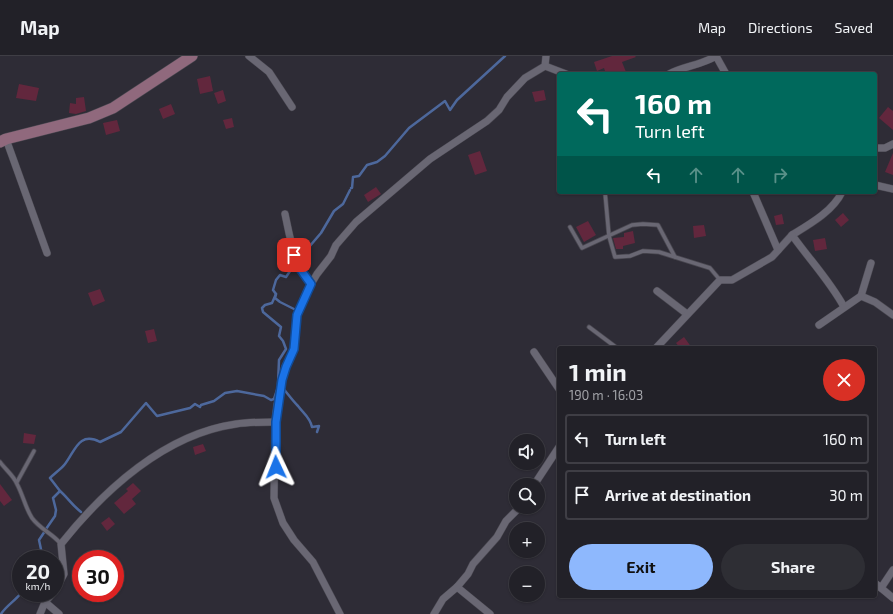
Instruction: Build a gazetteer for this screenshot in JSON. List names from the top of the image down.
{
  "page": {
    "header": "Map",
    "nav": ["Map", "Directions", "Saved"],
    "turn": ["160 m", "Turn left"],
    "heading": ["1 min", "190 m · 16:03"],
    "list": [
      {
        "name": "Turn left",
        "value": "160 m"
      },
      {
        "name": "Arrive at destination",
        "value": "30 m"
      }
    ],
    "map_buttons": ["+", "−"],
    "buttons": ["Exit", "Share"],
    "speed": "20 km/h",
    "limit": "30"
  }
}
